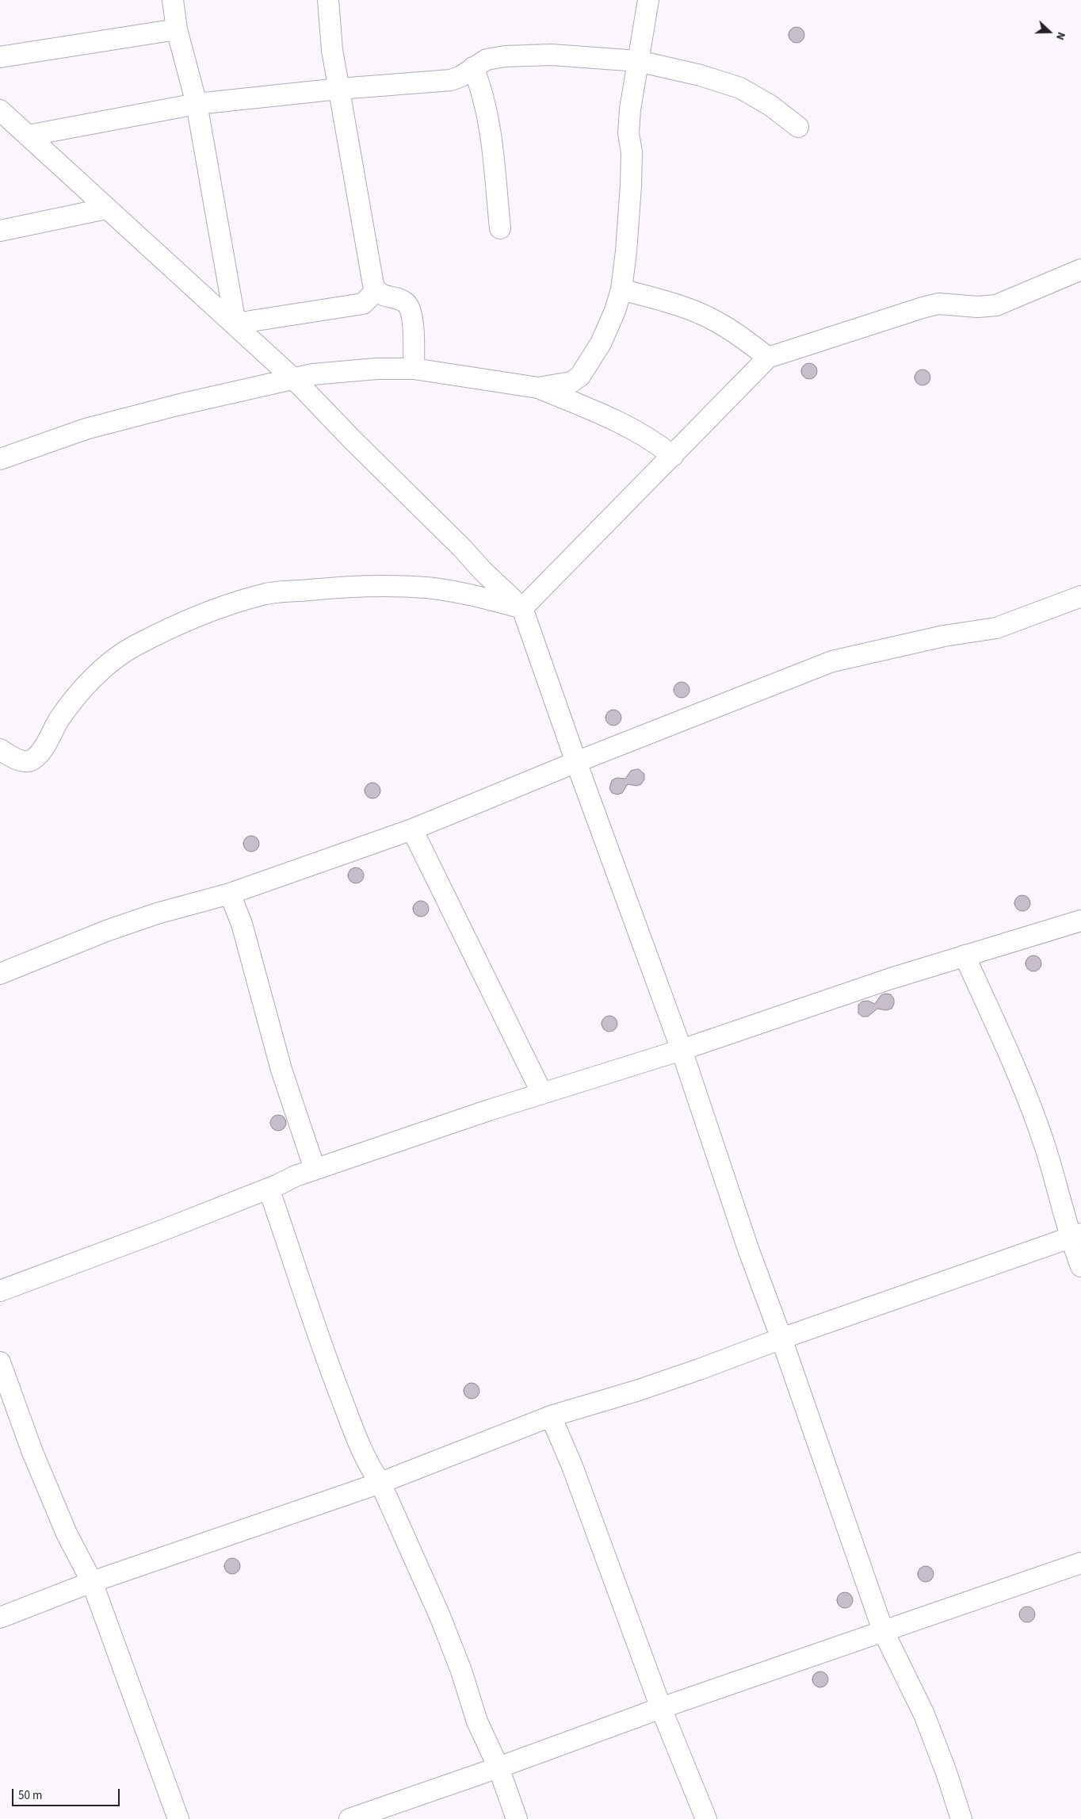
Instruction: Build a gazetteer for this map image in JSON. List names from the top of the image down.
{
  "scale_bar": "50 m",
  "north": "right"
}
